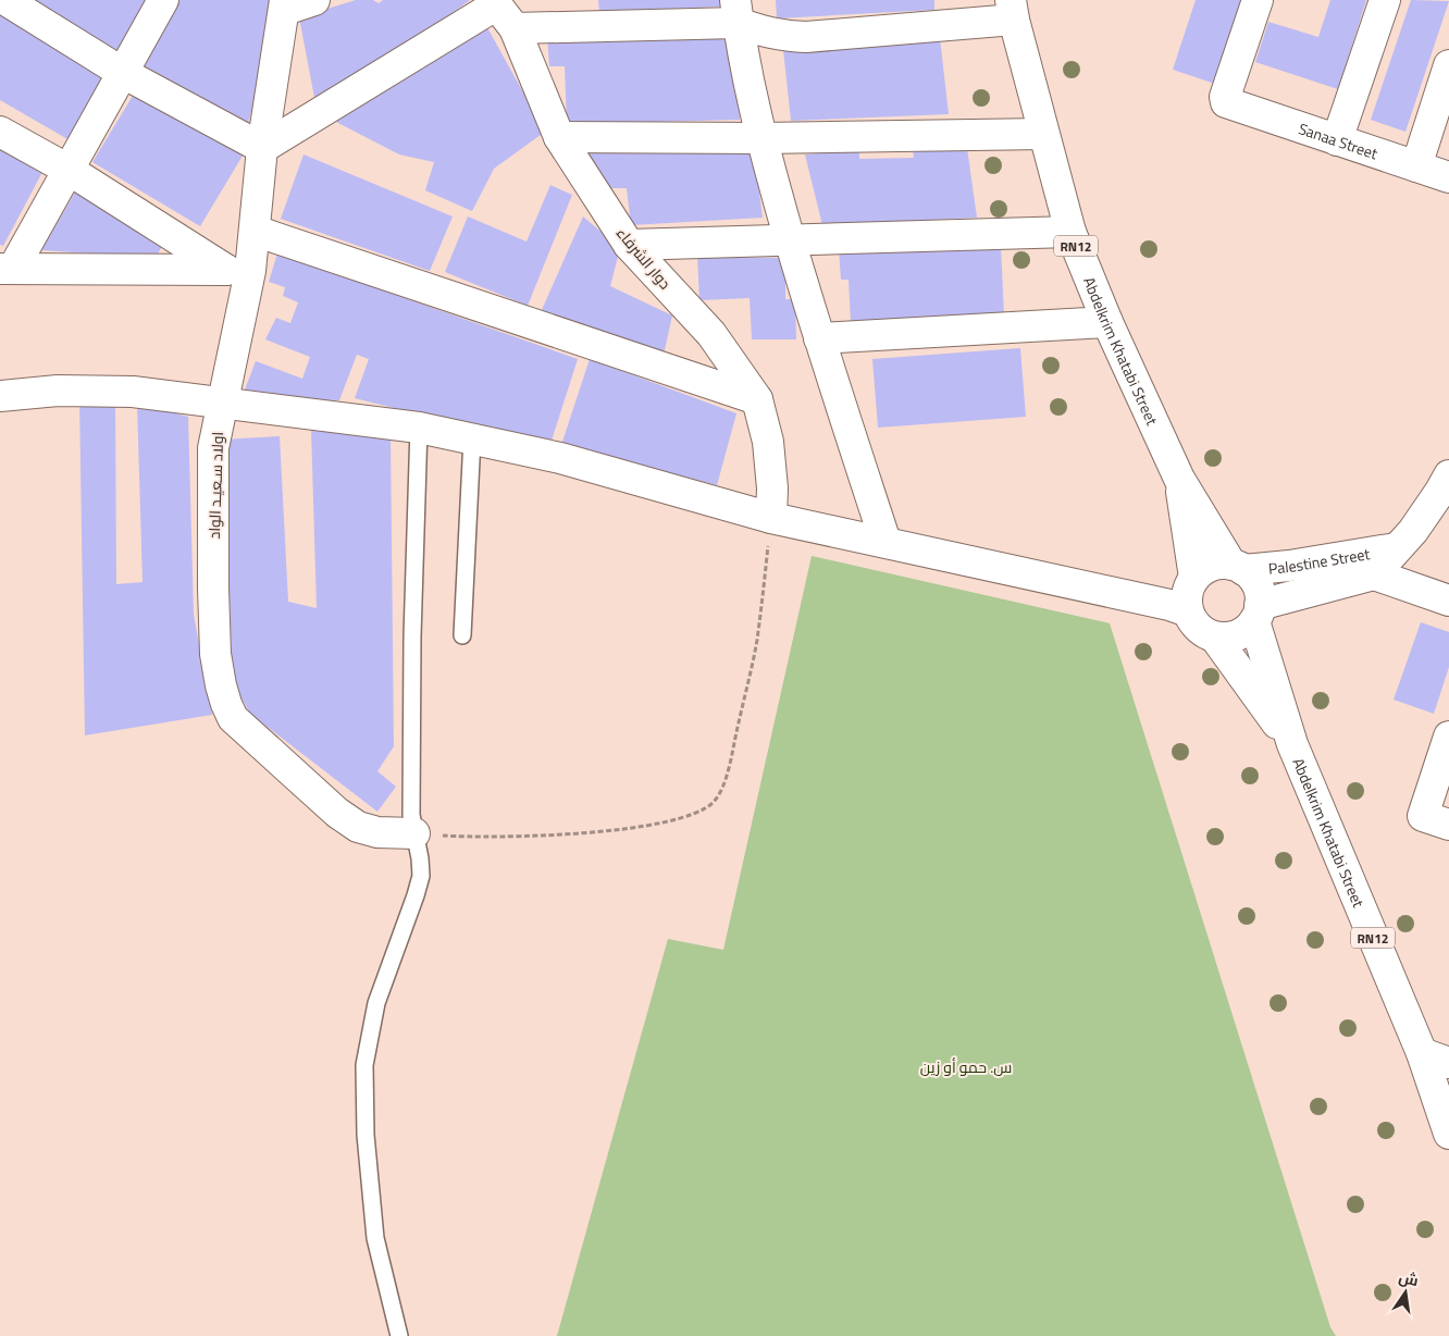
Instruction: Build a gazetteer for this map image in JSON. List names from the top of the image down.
{
  "streets": {
    "street": [
      "Sanaa Street",
      "RN12",
      "دوار الشرفاء",
      "Abdelkrim Khatabi Street",
      "اولاد سـعيـد الواد",
      "Palestine Street"
    ]
  },
  "crossings": [
    ["RN12", "Abdelkrim Khatabi Street"],
    ["RN12", "Palestine Street"],
    ["Abdelkrim Khatabi Street", "Palestine Street"]
  ],
  "parks": ["س. حمو أو زين"],
  "north": "top"
}
